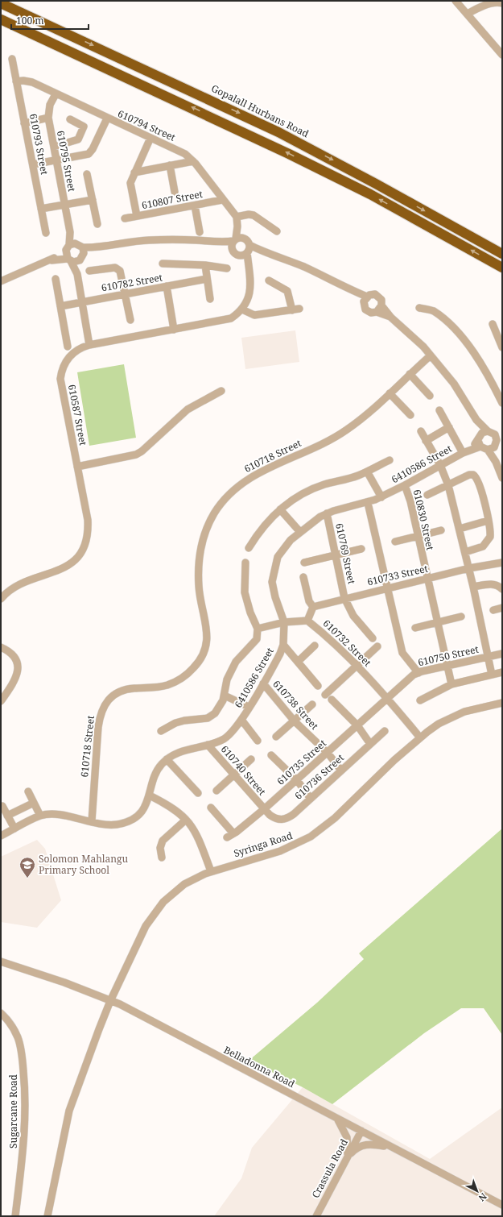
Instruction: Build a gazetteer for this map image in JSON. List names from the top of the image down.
{
  "streets": {
    "highway": ["Gopalall Hurbans Road"],
    "street": [
      "610794 Street",
      "610793 Street",
      "610795 Street",
      "610807 Street",
      "610782 Street",
      "610587 Street",
      "610718 Street",
      "6410586 Street",
      "610830 Street",
      "610769 Street",
      "610733 Street",
      "610732 Street",
      "610750 Street",
      "610738 Street",
      "610735 Street",
      "610740 Street",
      "610736 Street",
      "Syringa Road",
      "Belladonna Road",
      "Sugarcane Road",
      "Crassula Road"
    ]
  },
  "crossings": [
    ["610794 Street", "610793 Street"],
    ["610794 Street", "610795 Street"],
    ["610794 Street", "610807 Street"],
    ["610718 Street", "6410586 Street"],
    ["6410586 Street", "610830 Street"],
    ["6410586 Street", "610769 Street"],
    ["6410586 Street", "610732 Street"],
    ["6410586 Street", "610738 Street"],
    ["6410586 Street", "610740 Street"],
    ["610830 Street", "610733 Street"],
    ["610830 Street", "610750 Street"],
    ["610769 Street", "610733 Street"],
    ["610732 Street", "610750 Street"],
    ["610732 Street", "610735 Street"],
    ["610732 Street", "Syringa Road"],
    ["610750 Street", "610735 Street"],
    ["610738 Street", "610735 Street"],
    ["610738 Street", "610736 Street"],
    ["610735 Street", "610740 Street"],
    ["610735 Street", "610736 Street"],
    ["610740 Street", "610736 Street"],
    ["Syringa Road", "Belladonna Road"],
    ["Belladonna Road", "Crassula Road"]
  ],
  "places": {
    "school or university": ["Solomon Mahlangu Primary School"]
  },
  "scale_bar": "100 m",
  "north": "bottom right"
}
